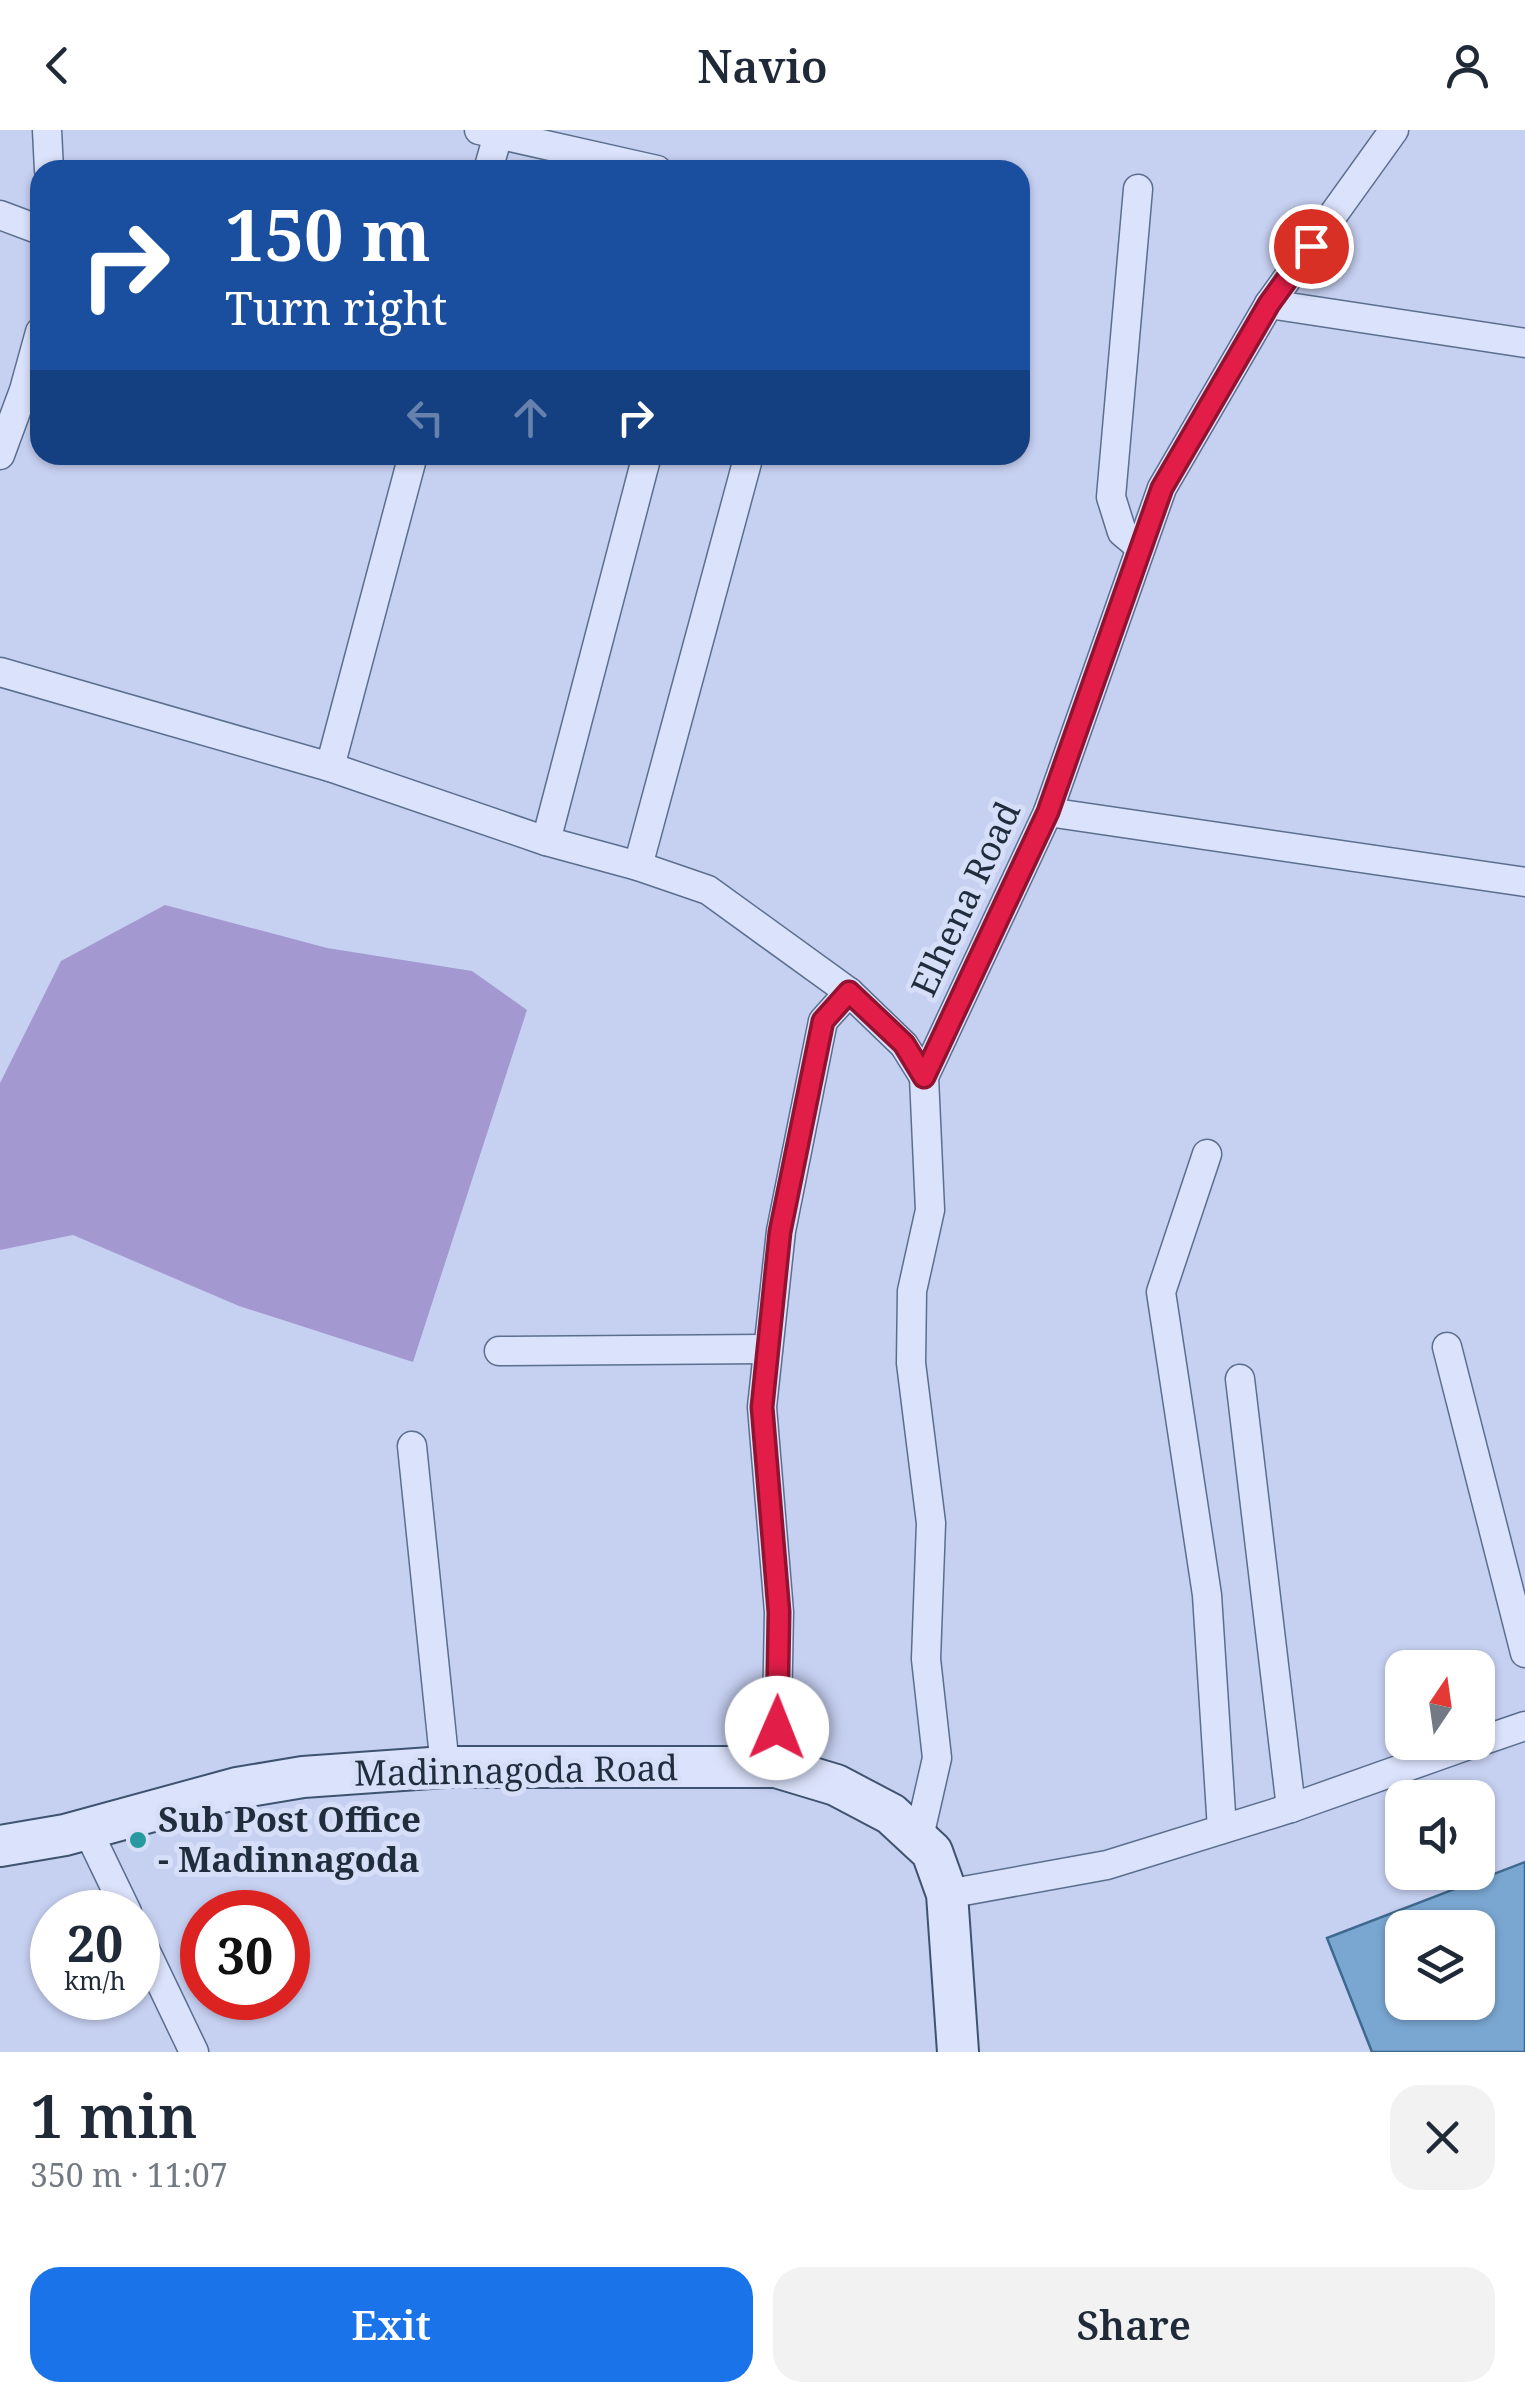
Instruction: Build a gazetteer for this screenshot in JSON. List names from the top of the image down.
{
  "streets": {
    "street": ["Elhena Road", "Madinnagoda Road"]
  },
  "crossings": [
    ["Elhena Road", "Madinnagoda Road"]
  ],
  "places": ["Sub Post Office - Madinnagoda"],
  "north": "top",
  "page": {
    "header": "Navio",
    "turn": ["150 m", "Turn right"],
    "speed": "20 km/h",
    "limit": "30",
    "heading": ["1 min", "350 m · 11:07"],
    "buttons": ["Exit", "Share"]
  }
}
